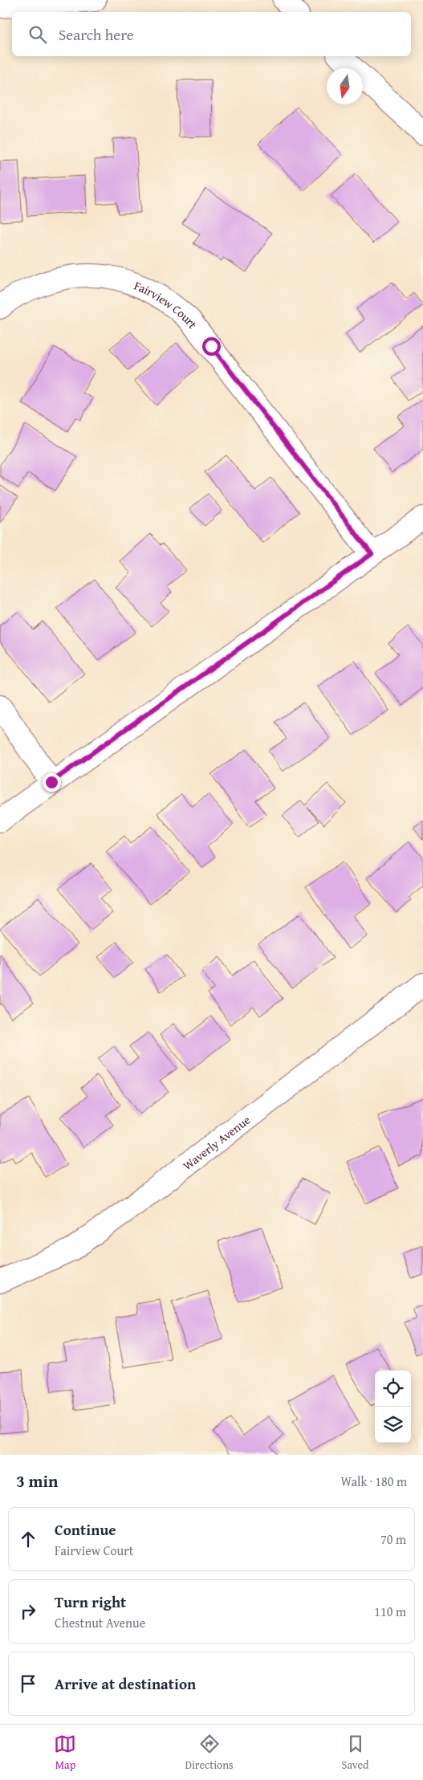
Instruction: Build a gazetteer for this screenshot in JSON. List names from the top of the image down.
{
  "streets": {
    "street": ["Fairview Court", "Waverly Avenue"]
  },
  "north": "bottom",
  "page": {
    "search": "Search here",
    "heading": ["3 min", "Walk · 180 m"],
    "list": [
      ["Continue", "Fairview Court", "70 m"],
      ["Turn right", "Chestnut Avenue", "110 m"],
      "Arrive at destination"
    ],
    "nav": ["Map", "Directions", "Saved"]
  }
}
